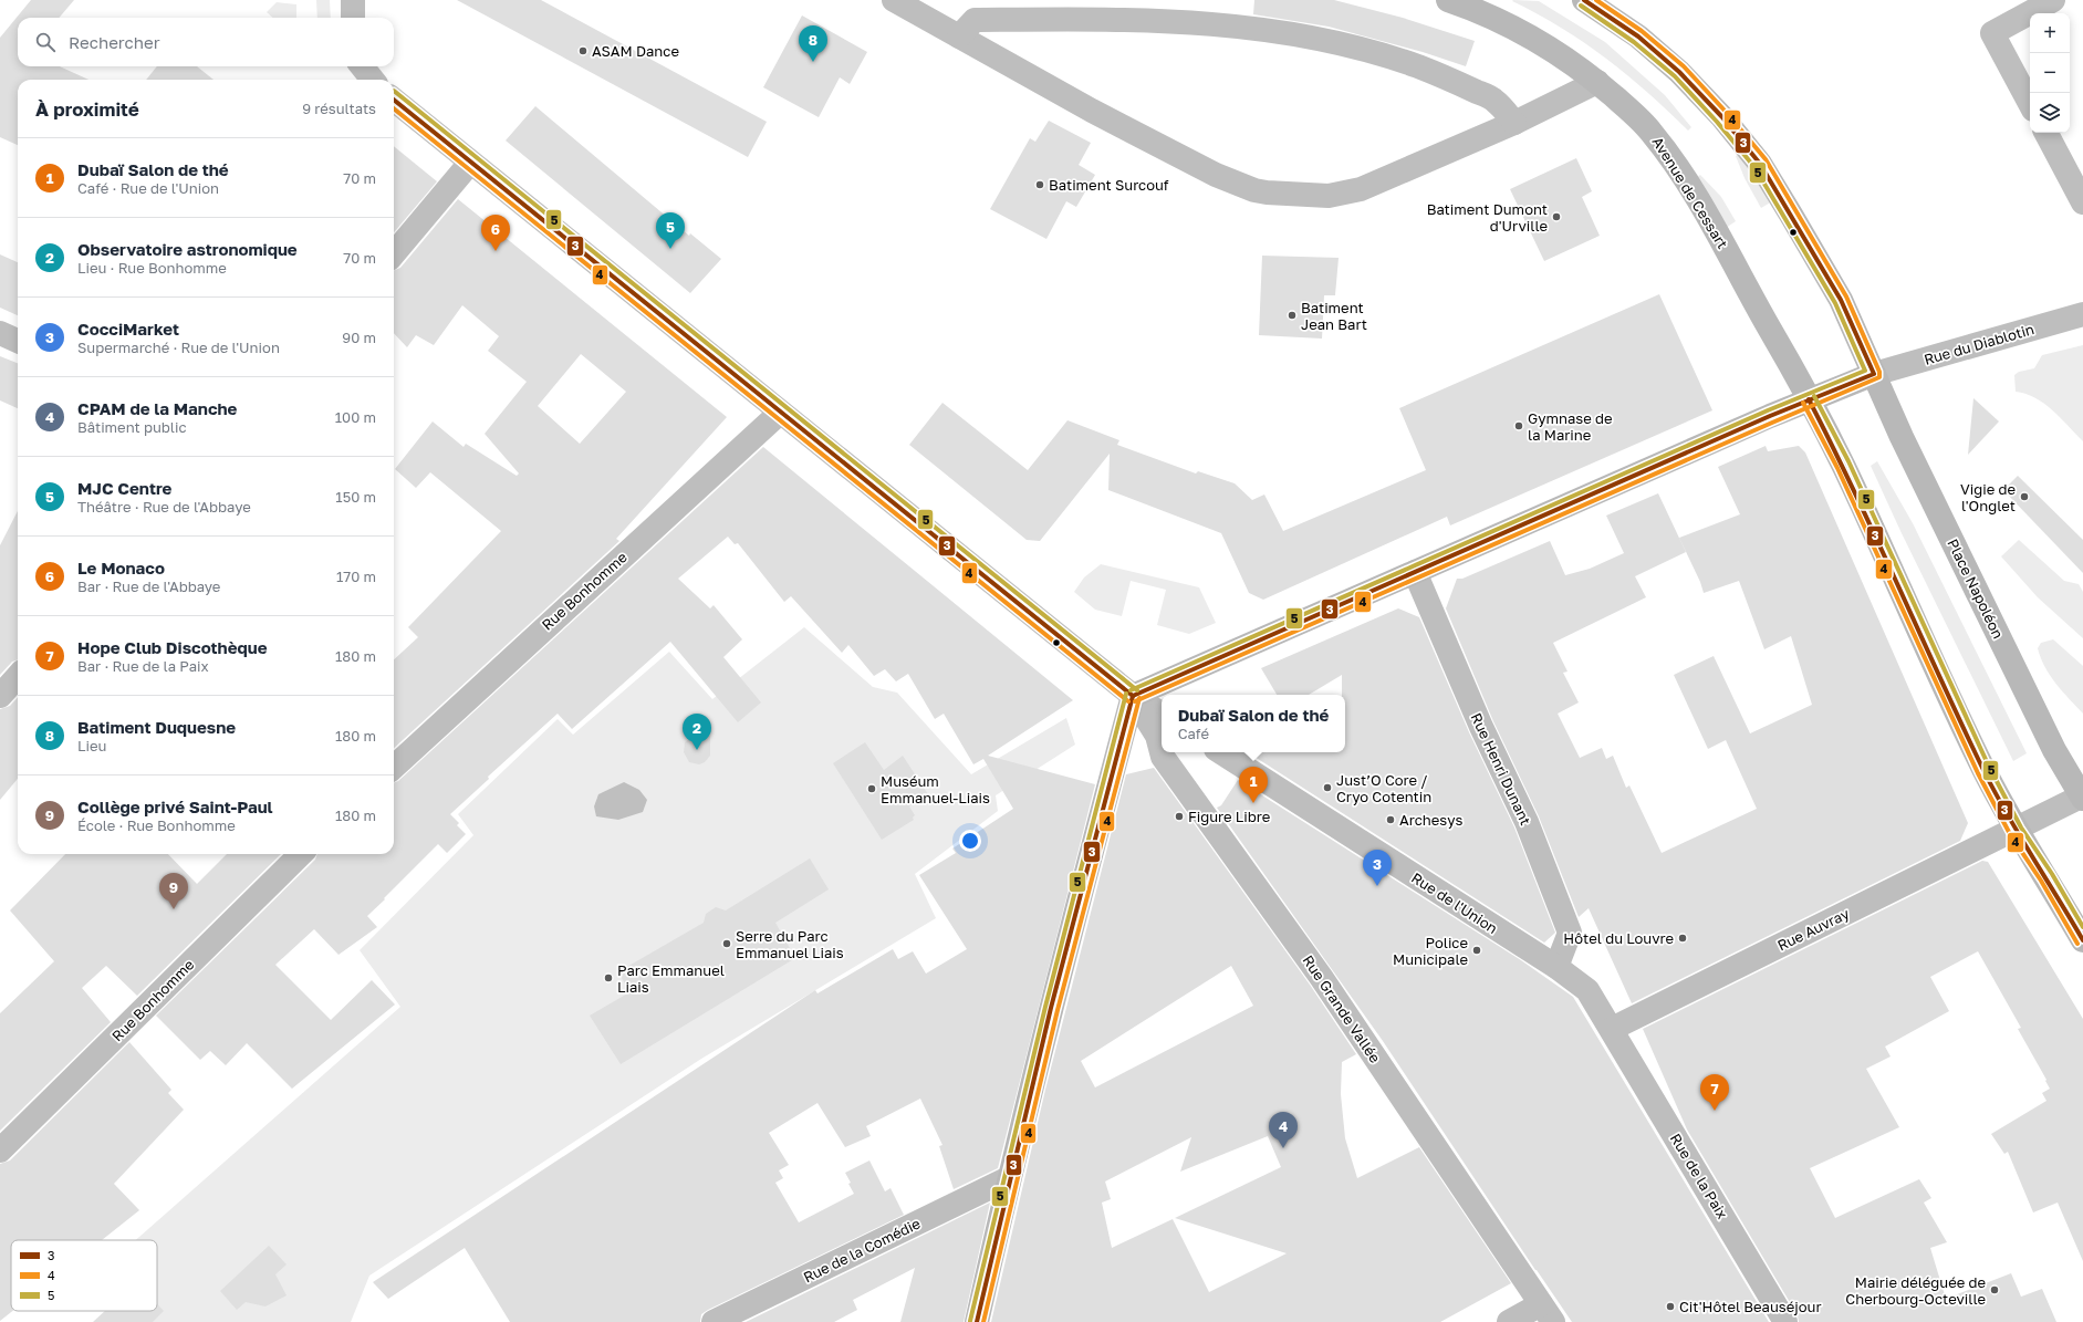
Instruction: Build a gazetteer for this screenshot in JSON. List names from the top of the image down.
{
  "streets": {
    "main road": ["Avenue de Cessart", "Place Napoléon"],
    "street": [
      "Rue du Diablotin",
      "Rue Bonhomme",
      "Rue Henri Dunant",
      "Rue de l'Union",
      "Rue Auvray",
      "Rue Grande Vallée",
      "Rue de la Paix",
      "Rue de la Comédie"
    ]
  },
  "crossings": [
    ["Rue du Diablotin", "Place Napoléon"],
    ["Place Napoléon", "Rue Auvray"],
    ["Rue Henri Dunant", "Rue de l'Union"],
    ["Rue de l'Union", "Rue Auvray"],
    ["Rue de l'Union", "Rue de la Paix"],
    ["Rue Auvray", "Rue de la Paix"]
  ],
  "places": [
    "ASAM Dance",
    "Batiment Surcouf",
    "Batiment Dumont d'Urville",
    "Batiment Jean Bart",
    "Gymnase de la Marine",
    "Vigie de l'Onglet",
    "Just’O Core / Cryo Cotentin",
    "Muséum Emmanuel-Liais",
    "Figure Libre",
    "Archesys",
    "Hôtel du Louvre",
    "Serre du Parc Emmanuel Liais",
    "Police Municipale",
    "Parc Emmanuel Liais",
    "Mairie déléguée de Cherbourg-Octeville",
    "Cit'Hôtel Beauséjour"
  ],
  "lines": ["transit line 3", "transit line 4", "transit line 5"],
  "legend": ["3", "4", "5"],
  "page": {
    "map_buttons": ["+", "−"],
    "search": "Rechercher",
    "pins": [
      "8",
      "5",
      "6",
      "2",
      "1",
      "3",
      "9",
      "7",
      "4"
    ],
    "heading": ["À proximité", "9 résultats"],
    "list": [
      {
        "mark": "1",
        "name": "Dubaï Salon de thé",
        "note": "Café · Rue de l'Union",
        "value": "70 m"
      },
      {
        "mark": "2",
        "name": "Observatoire astronomique",
        "note": "Lieu · Rue Bonhomme",
        "value": "70 m"
      },
      {
        "mark": "3",
        "name": "CocciMarket",
        "note": "Supermarché · Rue de l'Union",
        "value": "90 m"
      },
      {
        "mark": "4",
        "name": "CPAM de la Manche",
        "note": "Bâtiment public",
        "value": "100 m"
      },
      {
        "mark": "5",
        "name": "MJC Centre",
        "note": "Théâtre · Rue de l'Abbaye",
        "value": "150 m"
      },
      {
        "mark": "6",
        "name": "Le Monaco",
        "note": "Bar · Rue de l'Abbaye",
        "value": "170 m"
      },
      {
        "mark": "7",
        "name": "Hope Club Discothèque",
        "note": "Bar · Rue de la Paix",
        "value": "180 m"
      },
      {
        "mark": "8",
        "name": "Batiment Duquesne",
        "note": "Lieu",
        "value": "180 m"
      },
      {
        "mark": "9",
        "name": "Collège privé Saint-Paul",
        "note": "École · Rue Bonhomme",
        "value": "180 m"
      }
    ],
    "popup": ["Dubaï Salon de thé", "Café"]
  }
}
